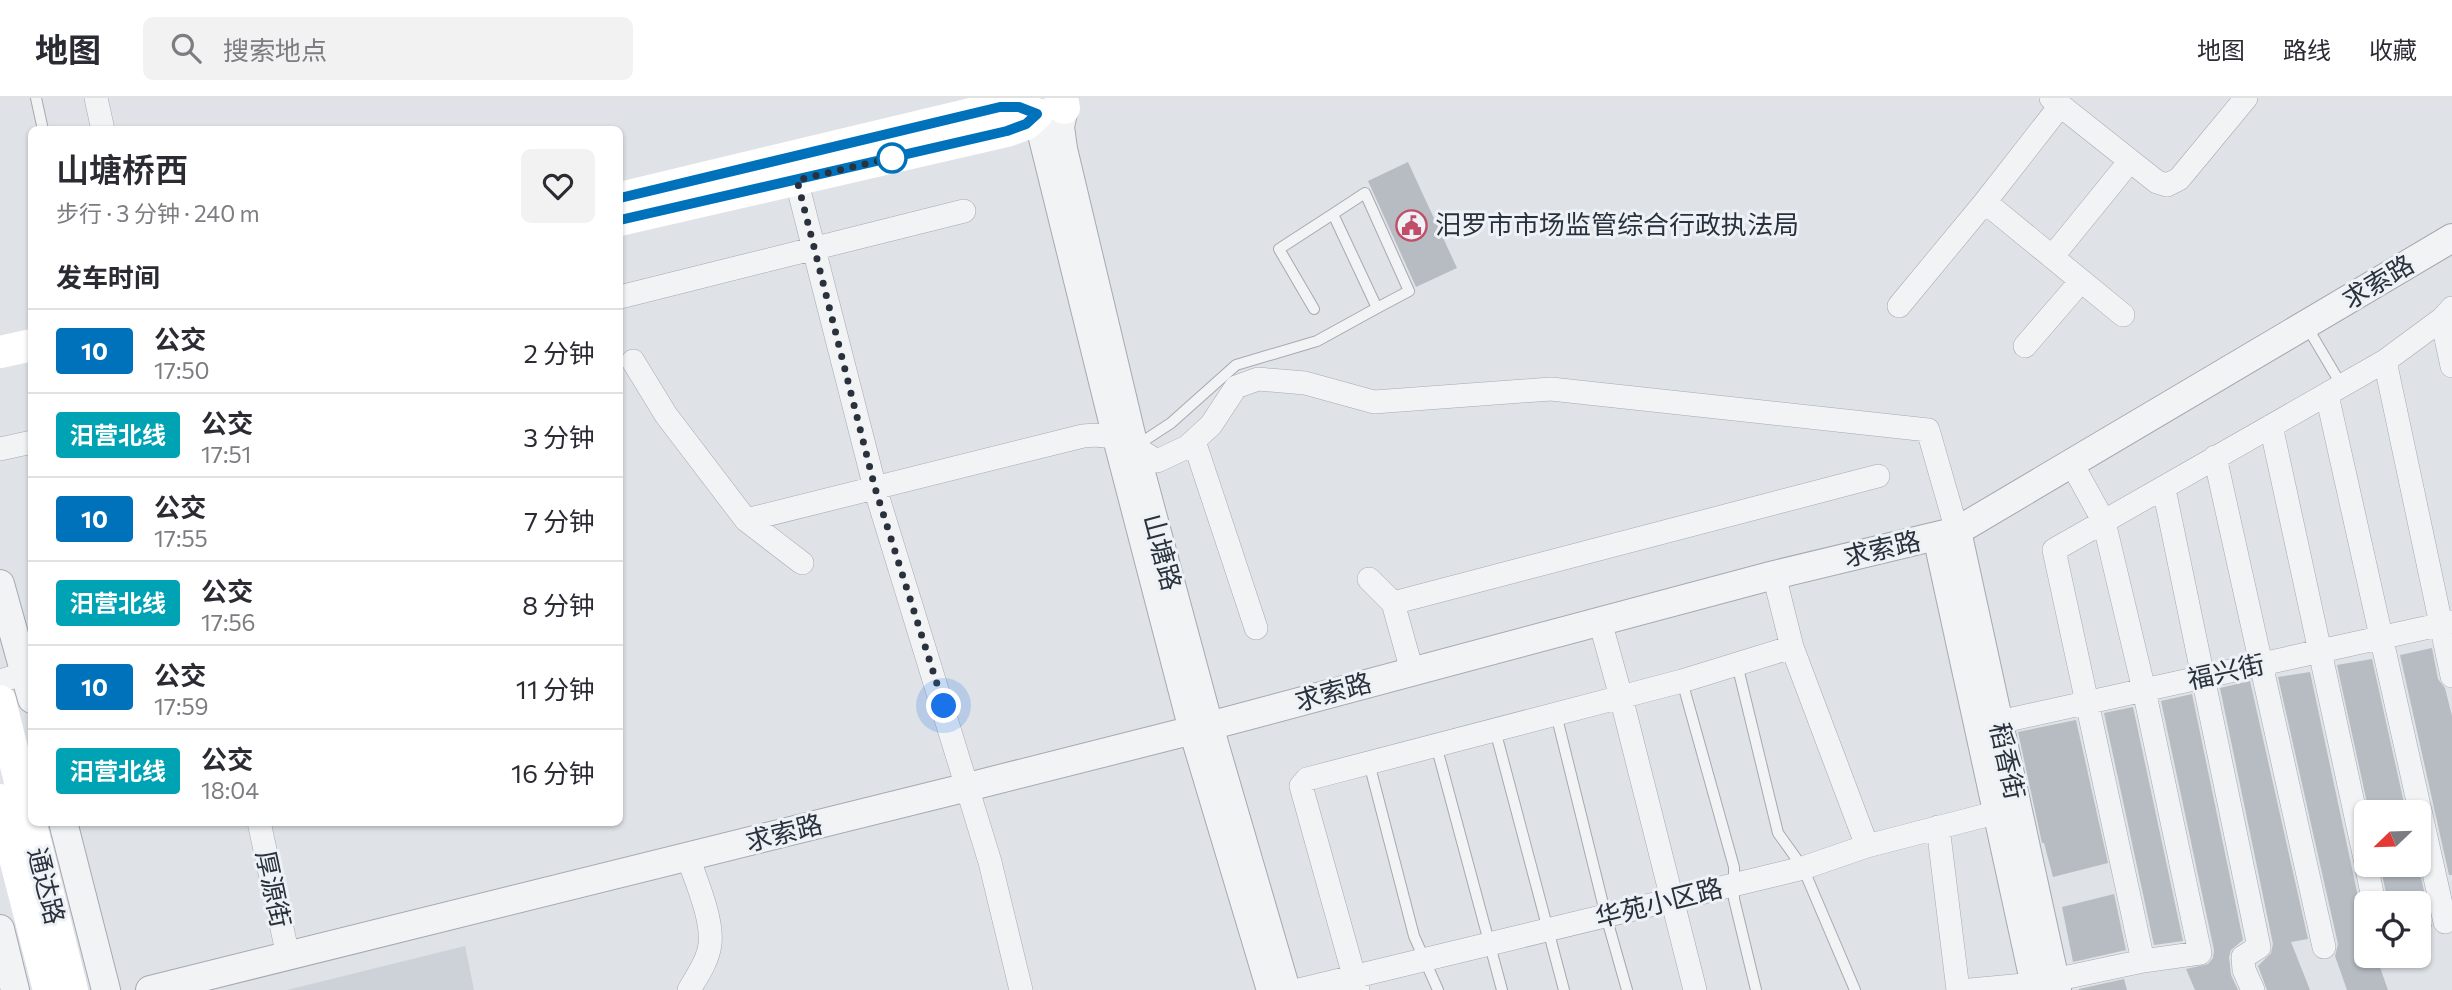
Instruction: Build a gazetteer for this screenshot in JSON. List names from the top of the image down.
{
  "streets": {
    "main road": ["通达路"],
    "street": [
      "求索路",
      "山塘路",
      "福兴街",
      "稻香街",
      "厚源街",
      "华苑小区路"
    ]
  },
  "crossings": [
    ["求索路", "山塘路"],
    ["求索路", "稻香街"],
    ["求索路", "厚源街"],
    ["福兴街", "稻香街"],
    ["稻香街", "华苑小区路"]
  ],
  "places": {
    "public building": ["汨罗市市场监管综合行政执法局"]
  },
  "lines": ["bus line 10"],
  "north": "bottom left",
  "page": {
    "header": "地图",
    "search": "搜索地点",
    "nav": ["地图", "路线", "收藏"],
    "heading": [
      ["山塘桥西", "步行 · 3 分钟 · 240 m"],
      "发车时间"
    ],
    "list": [
      {
        "mark": "10",
        "name": "公交",
        "note": "17:50",
        "value": "2 分钟"
      },
      {
        "mark": "汨营北线",
        "name": "公交",
        "note": "17:51",
        "value": "3 分钟"
      },
      {
        "mark": "10",
        "name": "公交",
        "note": "17:55",
        "value": "7 分钟"
      },
      {
        "mark": "汨营北线",
        "name": "公交",
        "note": "17:56",
        "value": "8 分钟"
      },
      {
        "mark": "10",
        "name": "公交",
        "note": "17:59",
        "value": "11 分钟"
      },
      {
        "mark": "汨营北线",
        "name": "公交",
        "note": "18:04",
        "value": "16 分钟"
      }
    ]
  }
}
